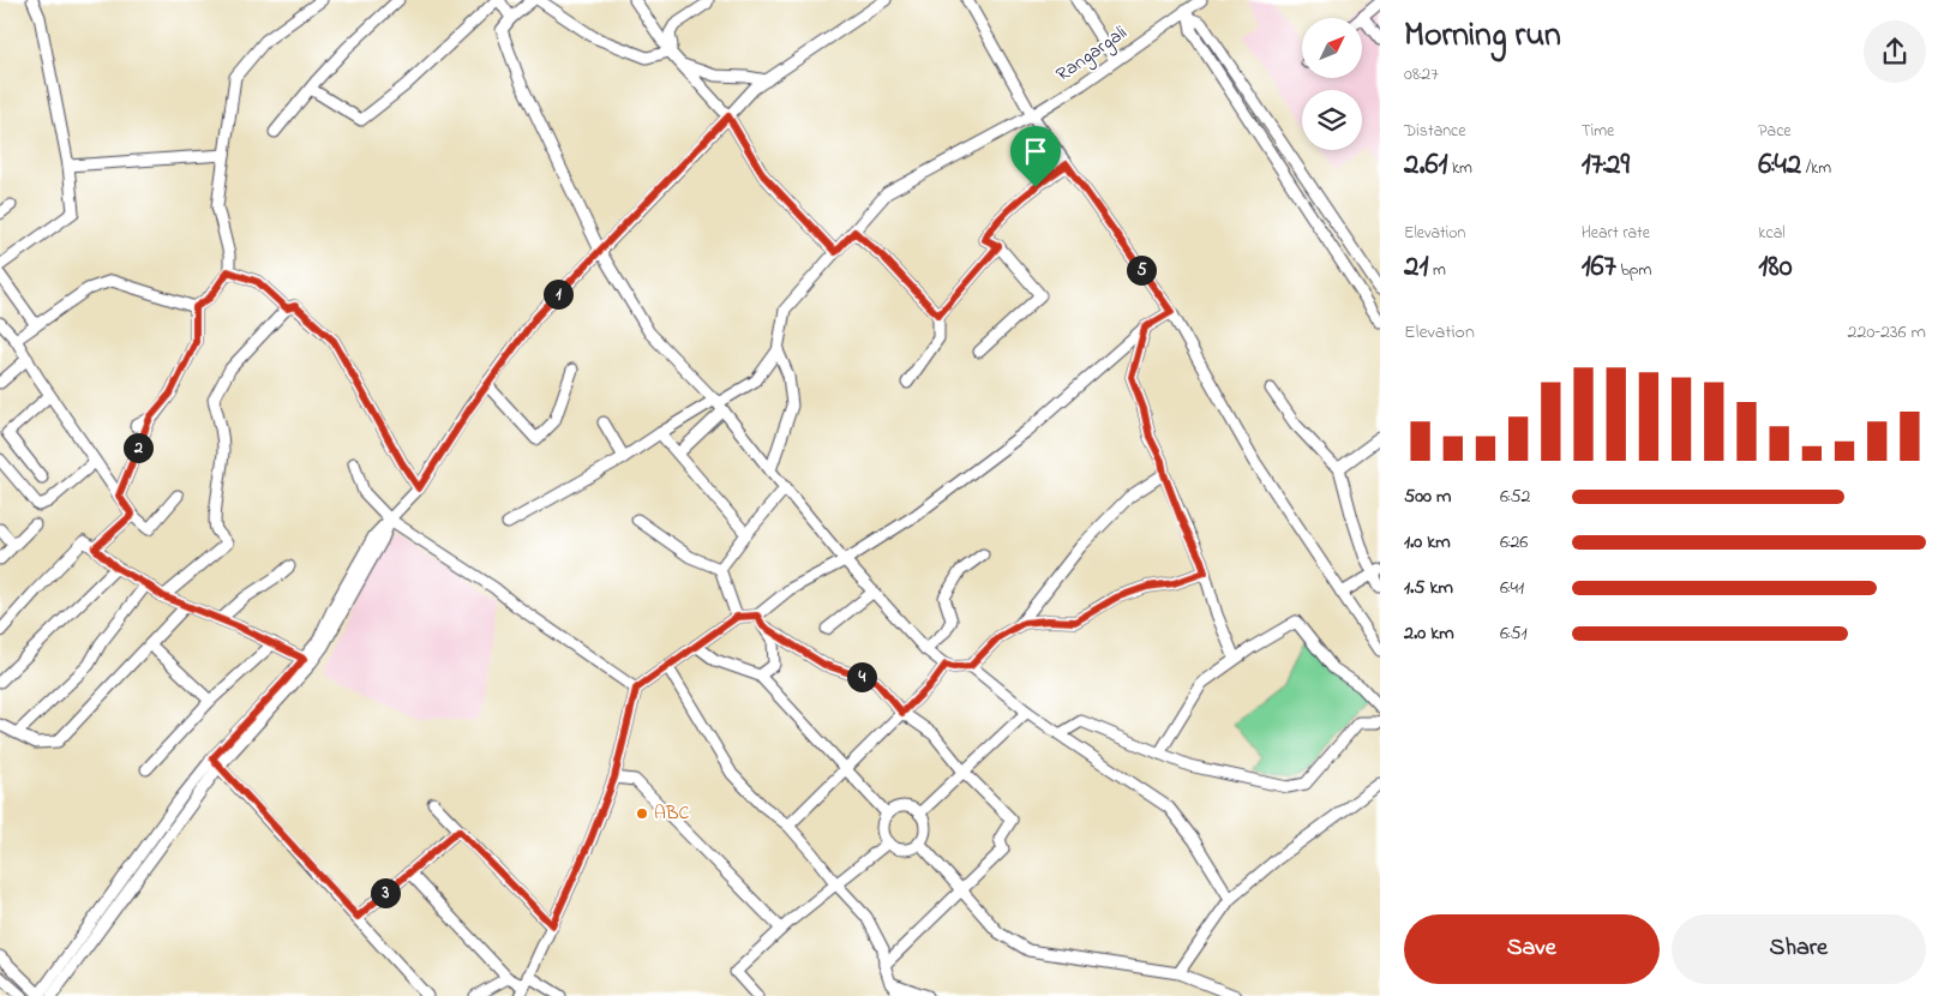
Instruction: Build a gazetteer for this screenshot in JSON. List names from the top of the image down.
{
  "streets": {
    "street": ["Rangargali"]
  },
  "places": ["ABC"],
  "north": "top right",
  "page": {
    "heading": ["Morning run", "08:27"],
    "stats": [
      ["Distance", "2.61 km"],
      ["Time", "17:29"],
      ["Pace", "6:42 /km"],
      ["Elevation", "21 m"],
      ["Heart rate", "167 bpm"],
      ["kcal", "180"]
    ],
    "pins": [
      "5",
      "1",
      "2",
      "4",
      "3"
    ],
    "chart": ["Elevation", "220–236 m"],
    "list": [
      {
        "name": "500 m",
        "note": "6:52"
      },
      {
        "name": "1.0 km",
        "note": "6:26"
      },
      {
        "name": "1.5 km",
        "note": "6:41"
      },
      {
        "name": "2.0 km",
        "note": "6:51"
      }
    ],
    "buttons": ["Save", "Share"]
  }
}
